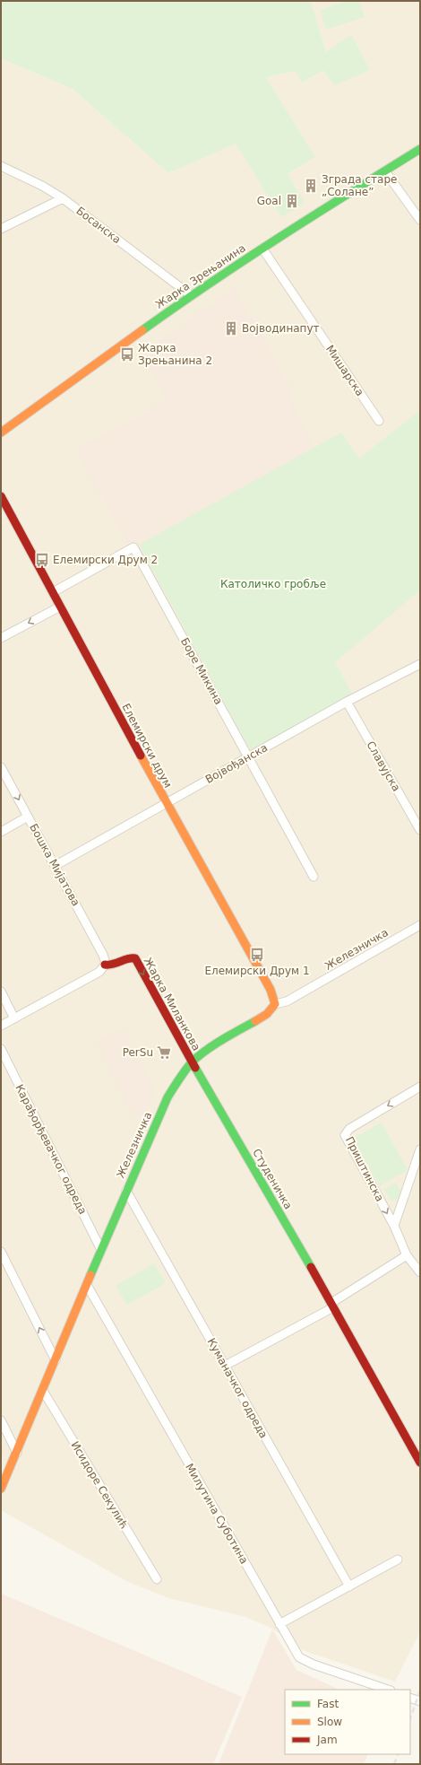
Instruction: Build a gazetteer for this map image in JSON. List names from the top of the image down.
{
  "streets": {
    "street": [
      "Босанска",
      "Жарка Зрењанина",
      "Мишарска",
      "Боре Микина",
      "Елемирски друм",
      "Војвођанска",
      "Славујска",
      "Бошка Мијатова",
      "Железничка",
      "Жарка Миланкова",
      "Карађорђевачког одреда",
      "Приштинска",
      "Студеничка",
      "Куманачког одреда",
      "Исидоре Секулић",
      "Милутина Суботина"
    ]
  },
  "crossings": [
    ["Босанска", "Жарка Зрењанина"],
    ["Жарка Зрењанина", "Мишарска"],
    ["Боре Микина", "Елемирски друм"],
    ["Боре Микина", "Војвођанска"],
    ["Елемирски друм", "Војвођанска"],
    ["Елемирски друм", "Железничка"],
    ["Војвођанска", "Славујска"],
    ["Војвођанска", "Бошка Мијатова"],
    ["Бошка Мијатова", "Жарка Миланкова"],
    ["Железничка", "Жарка Миланкова"],
    ["Железничка", "Карађорђевачког одреда"],
    ["Железничка", "Студеничка"],
    ["Железничка", "Куманачког одреда"],
    ["Железничка", "Исидоре Секулић"],
    ["Железничка", "Милутина Суботина"],
    ["Жарка Миланкова", "Студеничка"]
  ],
  "one_way": ["Жарка Миланкова"],
  "parks": ["Католичко гробље"],
  "places": {
    "building": ["Зграда старе „Солане”", "Goal", "Војводинапут"],
    "bus stop": ["Жарка Зрењанина 2", "Елемирски Друм 2", "Елемирски Друм 1"],
    "supermarket": ["PerSu"]
  },
  "legend": ["Fast", "Slow", "Jam"]
}
